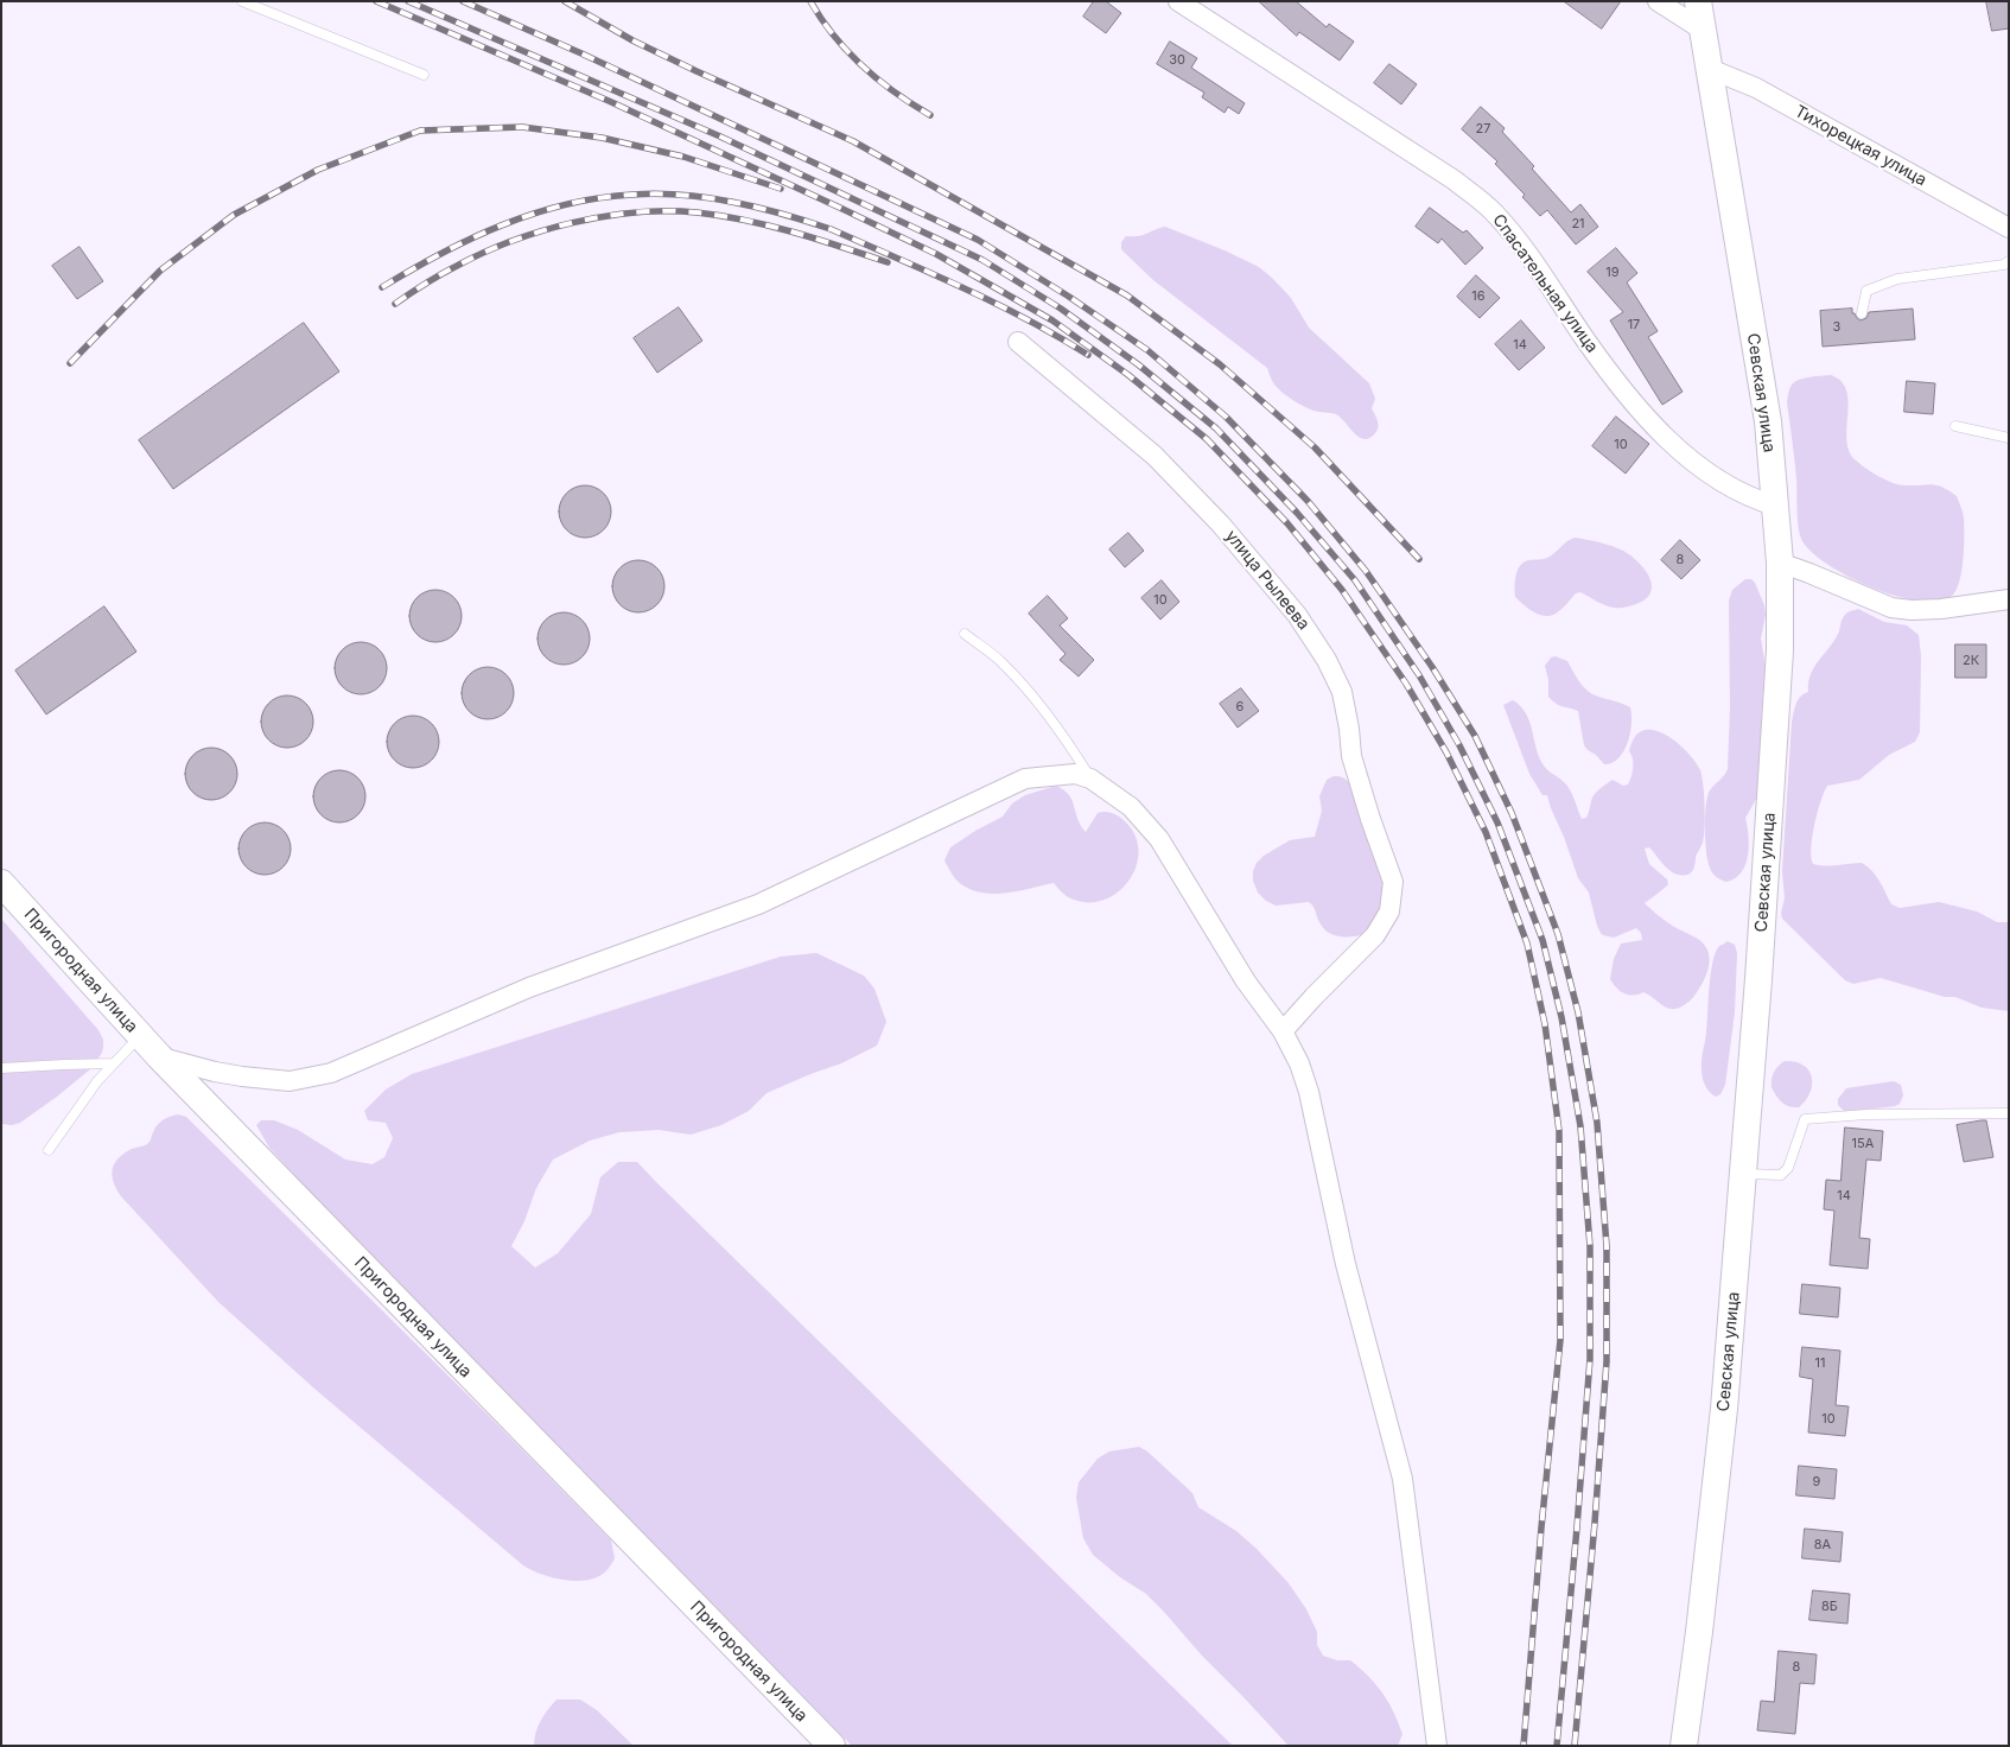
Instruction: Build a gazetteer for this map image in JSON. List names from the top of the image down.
{
  "streets": {
    "street": [
      "Тихорецкая улица",
      "Спасательная улица",
      "Севская улица",
      "улица Рылеева",
      "Пригородная улица"
    ]
  },
  "crossings": [
    ["Тихорецкая улица", "Севская улица"],
    ["Спасательная улица", "Севская улица"]
  ],
  "house_numbers": [
    "30",
    "27",
    "21",
    "19",
    "16",
    "17",
    "3",
    "14",
    "10",
    "8",
    "10",
    "2К",
    "6",
    "15А",
    "14",
    "11",
    "10",
    "9",
    "8А",
    "8Б",
    "8"
  ]
}
